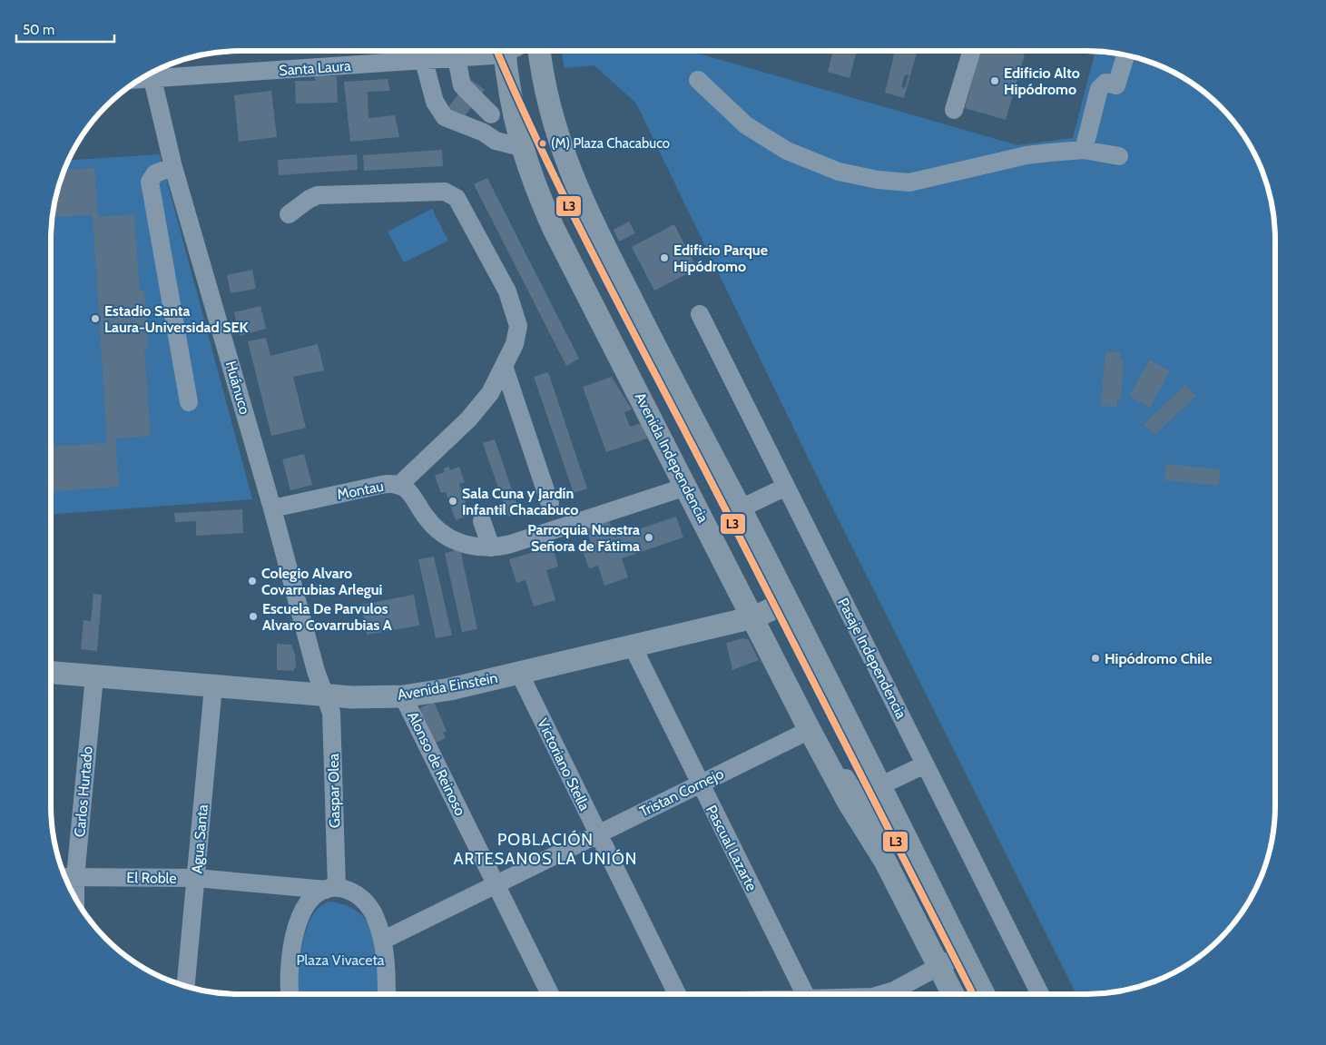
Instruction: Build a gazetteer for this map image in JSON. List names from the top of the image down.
{
  "streets": {
    "main road": ["Avenida Independencia", "Avenida Einstein"],
    "street": [
      "Santa Laura",
      "Huánuco",
      "Montau",
      "Pasaje Independencia",
      "Alonso de Reinoso",
      "Victoriano Stella",
      "Gaspar Olea",
      "Carlos Hurtado",
      "Tristan Cornejo",
      "Agua Santa",
      "Pascual Lazarte",
      "El Roble"
    ]
  },
  "crossings": [
    ["Santa Laura", "Huánuco"],
    ["Huánuco", "Montau"],
    ["Huánuco", "Avenida Einstein"],
    ["Huánuco", "Gaspar Olea"],
    ["Avenida Independencia", "Montau"],
    ["Avenida Independencia", "Avenida Einstein"],
    ["Avenida Independencia", "Tristan Cornejo"],
    ["Avenida Einstein", "Alonso de Reinoso"],
    ["Avenida Einstein", "Victoriano Stella"],
    ["Avenida Einstein", "Gaspar Olea"],
    ["Avenida Einstein", "Carlos Hurtado"],
    ["Avenida Einstein", "Agua Santa"],
    ["Avenida Einstein", "Pascual Lazarte"],
    ["Alonso de Reinoso", "Tristan Cornejo"],
    ["Victoriano Stella", "Tristan Cornejo"],
    ["Gaspar Olea", "El Roble"],
    ["Carlos Hurtado", "El Roble"],
    ["Tristan Cornejo", "Pascual Lazarte"],
    ["Agua Santa", "El Roble"]
  ],
  "districts": ["POBLACIÓN ARTESANOS LA UNIÓN"],
  "parks": ["Plaza Vivaceta"],
  "places": [
    "Edificio Alto Hipódromo",
    "(M) Plaza Chacabuco",
    "Edificio Parque Hipódromo",
    "Estadio Santa Laura-Universidad SEK",
    "Sala Cuna y Jardín Infantil Chacabuco",
    "Parroquia Nuestra Señora de Fátima",
    "Colegio Alvaro Covarrubias Arlegui",
    "Escuela De Parvulos Alvaro Covarrubias A",
    "Hipódromo Chile"
  ],
  "lines": ["transit line L3"],
  "scale_bar": "50 m"
}
